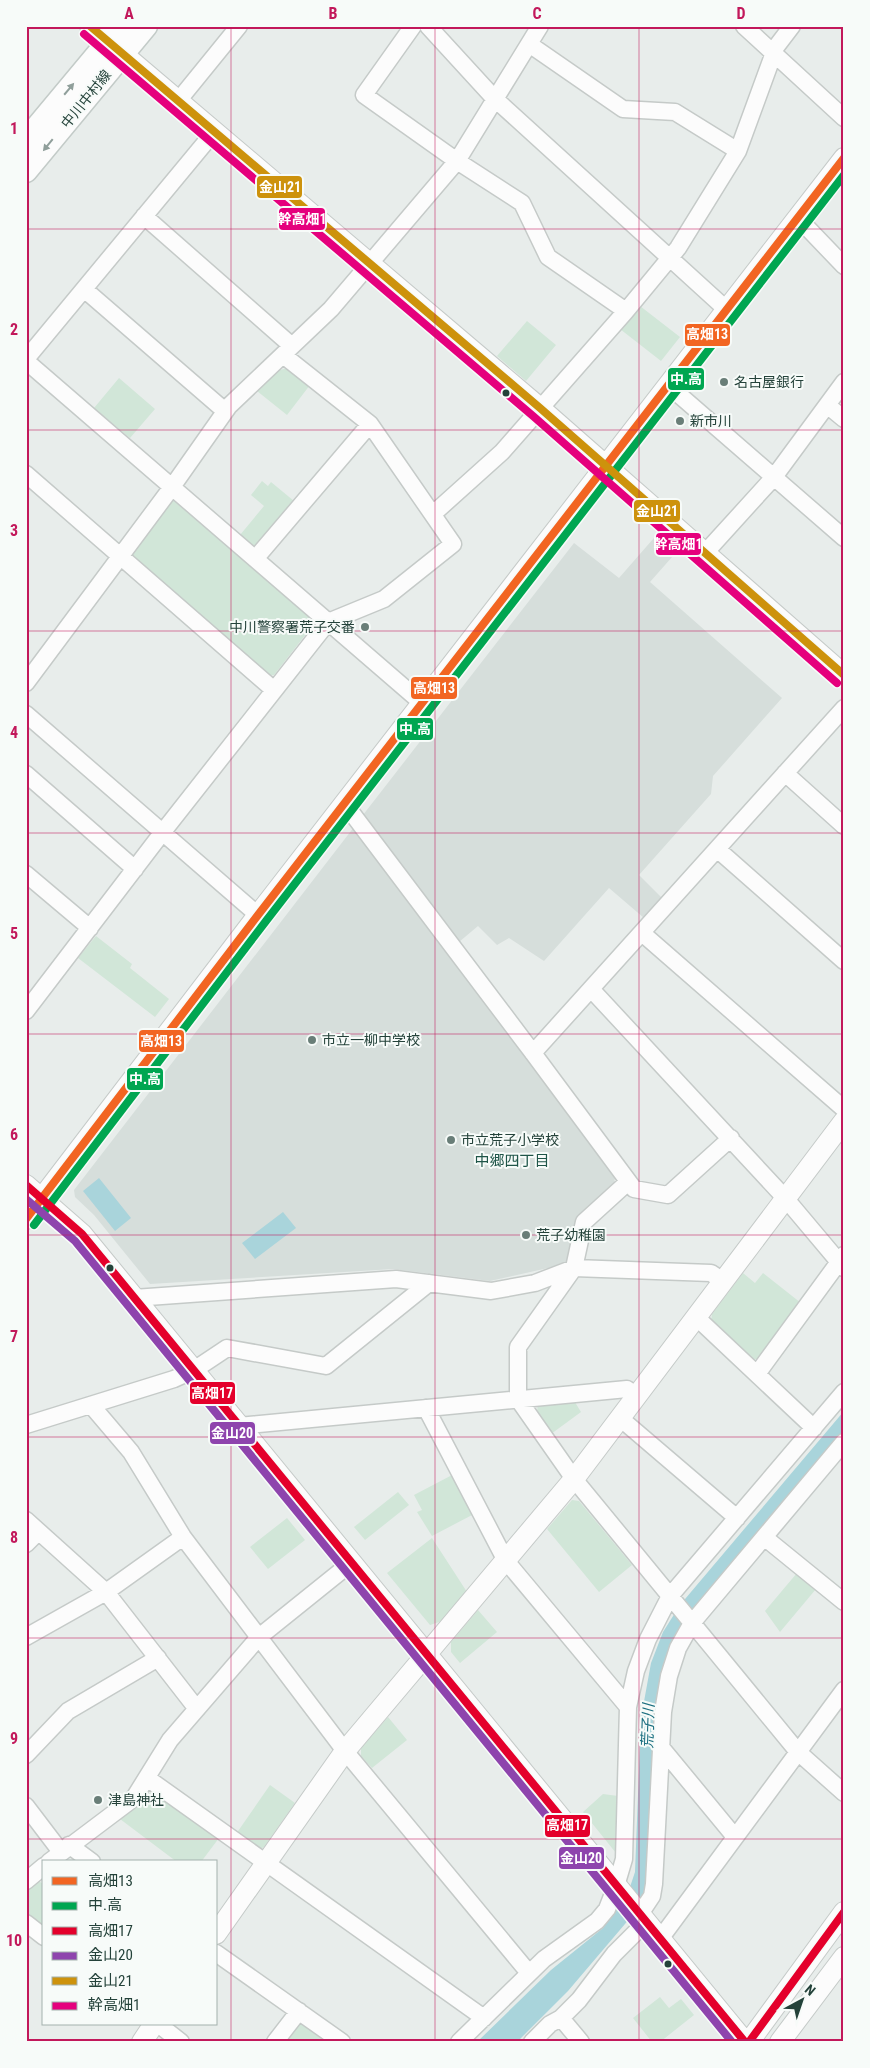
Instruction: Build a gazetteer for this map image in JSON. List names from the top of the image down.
{
  "streets": {
    "main road": ["中川中村線"]
  },
  "districts": ["中郷四丁目"],
  "water": ["荒子川"],
  "places": [
    "名古屋銀行",
    "新市川",
    "中川警察署荒子交番",
    "市立一柳中学校",
    "市立荒子小学校",
    "荒子幼稚園",
    "津島神社"
  ],
  "lines": [
    "transit line 金山21",
    "transit line 幹高畑1",
    "transit line 高畑13",
    "transit line 中.高",
    "transit line 高畑17",
    "transit line 金山20"
  ],
  "legend": [
    "高畑13",
    "中.高",
    "高畑17",
    "金山20",
    "金山21",
    "幹高畑1"
  ],
  "north": "top right",
  "grid": {
    "columns": [
      "A",
      "B",
      "C",
      "D"
    ],
    "rows": [
      "1",
      "2",
      "3",
      "4",
      "5",
      "6",
      "7",
      "8",
      "9",
      "10"
    ]
  }
}
